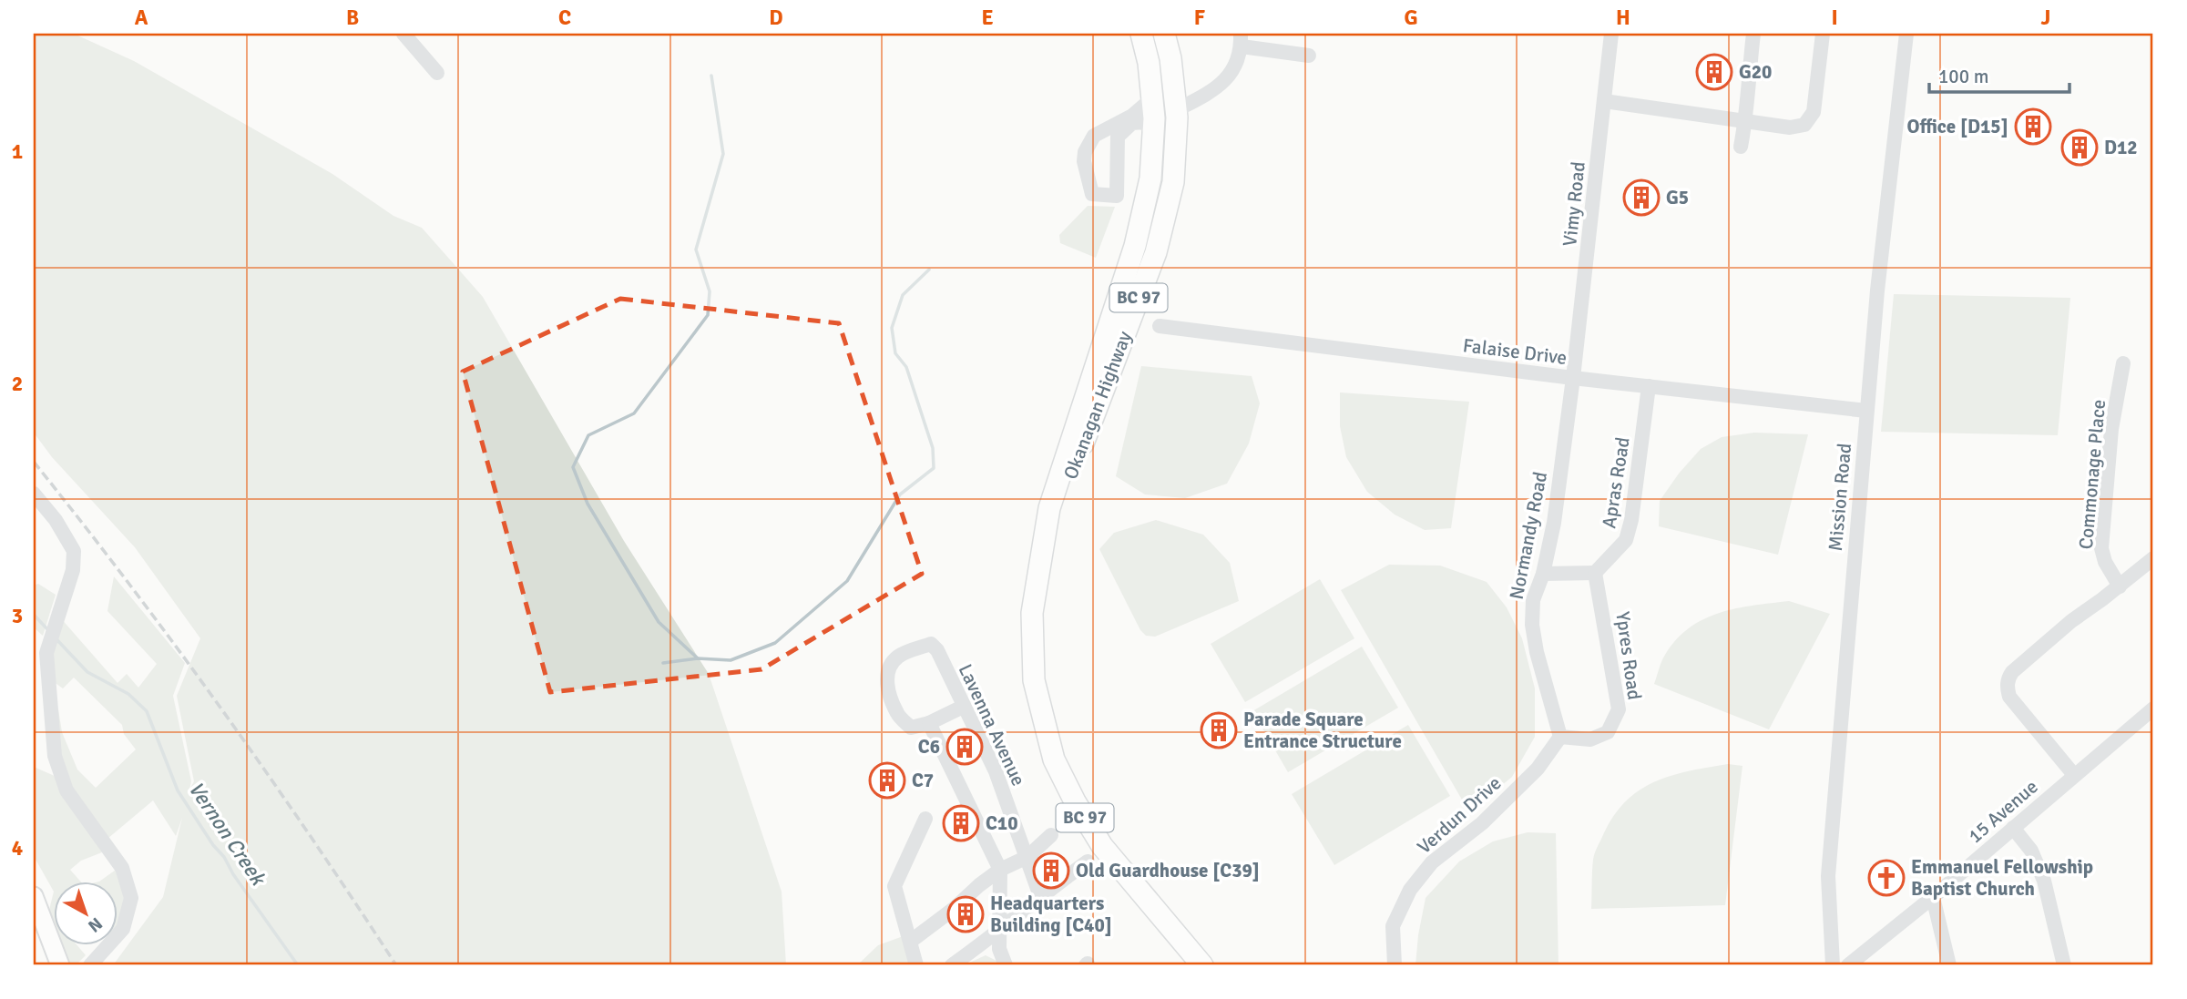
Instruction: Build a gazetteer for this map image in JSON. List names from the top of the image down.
{
  "streets": {
    "highway": ["BC 97", "Okanagan Highway"],
    "street": [
      "Vimy Road",
      "Falaise Drive",
      "Commonage Place",
      "Apras Road",
      "Mission Road",
      "Normandy Road",
      "Ypres Road",
      "Lavenna Avenue",
      "15 Avenue",
      "Verdun Drive"
    ]
  },
  "crossings": [
    ["Vimy Road", "Falaise Drive"],
    ["Vimy Road", "Normandy Road"],
    ["Falaise Drive", "Apras Road"],
    ["Falaise Drive", "Mission Road"],
    ["Falaise Drive", "Normandy Road"],
    ["Apras Road", "Ypres Road"],
    ["Normandy Road", "Ypres Road"],
    ["Normandy Road", "Verdun Drive"],
    ["Ypres Road", "Verdun Drive"]
  ],
  "water": ["Vernon Creek"],
  "places": {
    "building": [
      "G20",
      "Office [D15]",
      "D12",
      "G5",
      "Parade Square Entrance Structure",
      "C6",
      "C7",
      "C10",
      "Old Guardhouse [C39]",
      "Headquarters Building [C40]"
    ],
    "church": ["Emmanuel Fellowship Baptist Church"]
  },
  "scale_bar": "100 m",
  "north": "bottom right",
  "grid": {
    "columns": [
      "A",
      "B",
      "C",
      "D",
      "E",
      "F",
      "G",
      "H",
      "I",
      "J"
    ],
    "rows": [
      "1",
      "2",
      "3",
      "4"
    ]
  }
}
